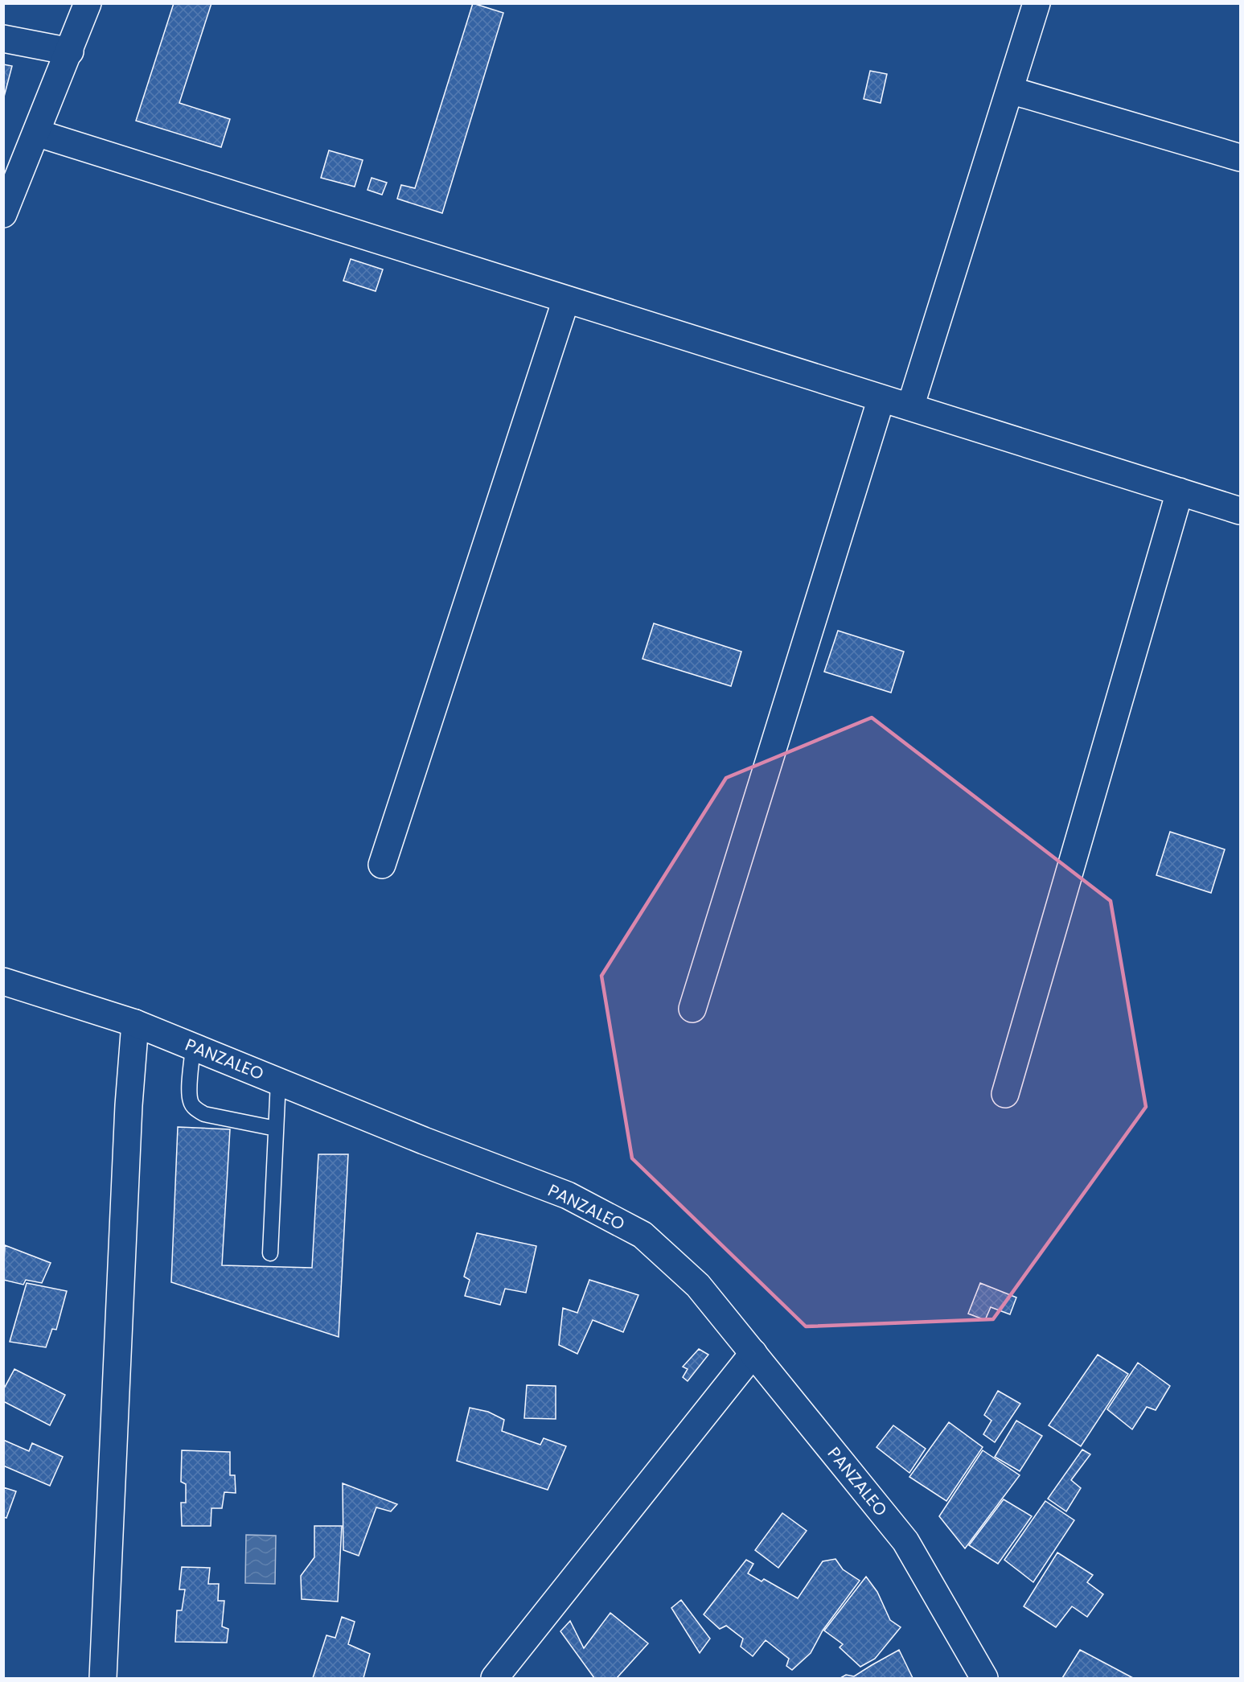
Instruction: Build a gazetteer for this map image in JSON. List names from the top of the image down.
{
  "streets": {
    "street": ["PANZALEO"]
  }
}
